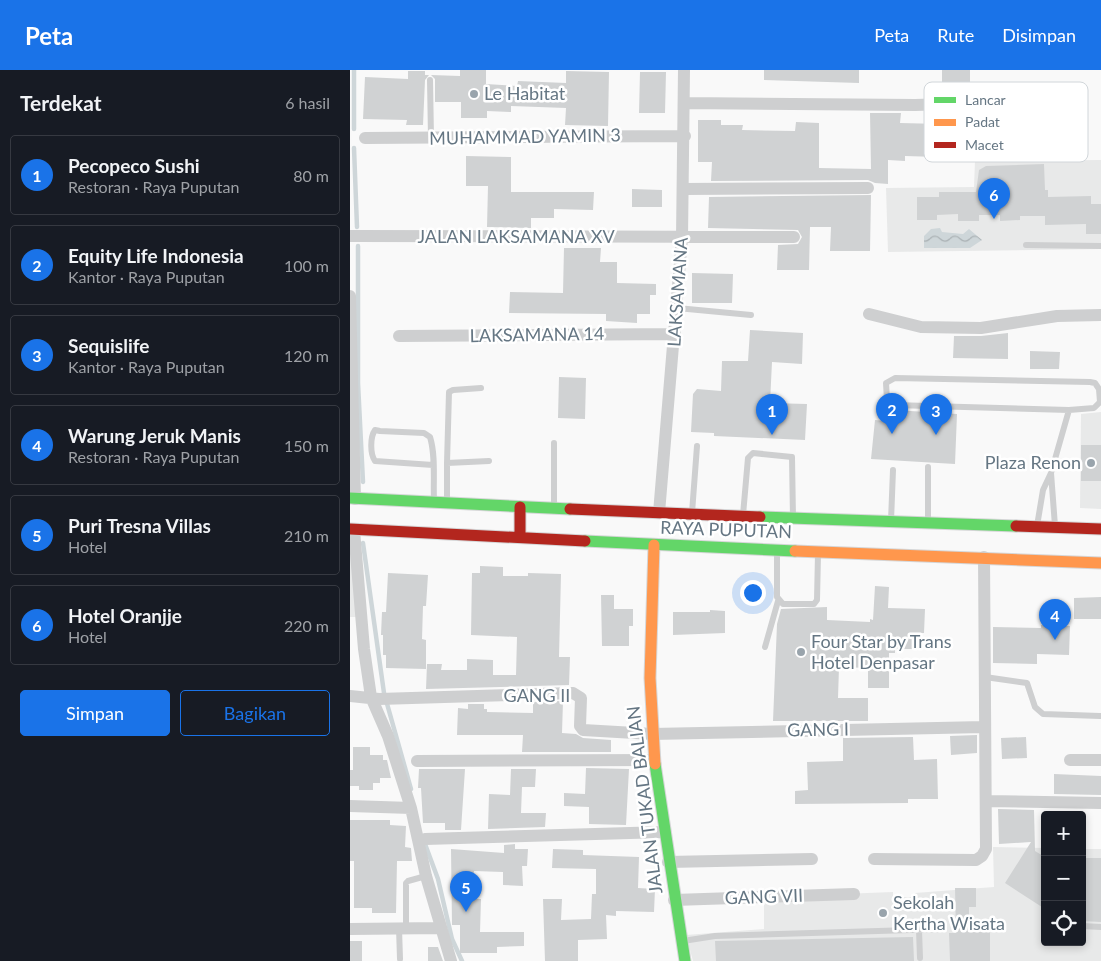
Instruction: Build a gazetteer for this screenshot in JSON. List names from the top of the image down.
{
  "streets": {
    "main road": ["RAYA PUPUTAN", "JALAN TUKAD BALIAN"],
    "street": [
      "MUHAMMAD YAMIN 3",
      "JALAN LAKSAMANA XV",
      "LAKSAMANA",
      "LAKSAMANA 14",
      "GANG II",
      "GANG I",
      "GANG VII"
    ]
  },
  "crossings": [
    ["MUHAMMAD YAMIN 3", "LAKSAMANA"],
    ["JALAN LAKSAMANA XV", "LAKSAMANA"],
    ["LAKSAMANA", "LAKSAMANA 14"],
    ["LAKSAMANA", "RAYA PUPUTAN"],
    ["RAYA PUPUTAN", "JALAN TUKAD BALIAN"],
    ["GANG II", "GANG I"],
    ["GANG II", "JALAN TUKAD BALIAN"],
    ["GANG I", "JALAN TUKAD BALIAN"],
    ["JALAN TUKAD BALIAN", "GANG VII"]
  ],
  "places": [
    "Le Habitat",
    "Plaza Renon",
    "Four Star by Trans Hotel Denpasar",
    "Sekolah Kertha Wisata"
  ],
  "legend": ["Lancar", "Padat", "Macet"],
  "page": {
    "header": "Peta",
    "nav": ["Peta", "Rute", "Disimpan"],
    "heading": ["Terdekat", "6 hasil"],
    "list": [
      {
        "mark": "1",
        "name": "Pecopeco Sushi",
        "note": "Restoran · Raya Puputan",
        "value": "80 m"
      },
      {
        "mark": "2",
        "name": "Equity Life Indonesia",
        "note": "Kantor · Raya Puputan",
        "value": "100 m"
      },
      {
        "mark": "3",
        "name": "Sequislife",
        "note": "Kantor · Raya Puputan",
        "value": "120 m"
      },
      {
        "mark": "4",
        "name": "Warung Jeruk Manis",
        "note": "Restoran · Raya Puputan",
        "value": "150 m"
      },
      {
        "mark": "5",
        "name": "Puri Tresna Villas",
        "note": "Hotel",
        "value": "210 m"
      },
      {
        "mark": "6",
        "name": "Hotel Oranjje",
        "note": "Hotel",
        "value": "220 m"
      }
    ],
    "pins": [
      "6",
      "2",
      "1",
      "3",
      "4",
      "5"
    ],
    "buttons": ["Simpan", "Bagikan"],
    "map_buttons": ["+", "−"]
  }
}
